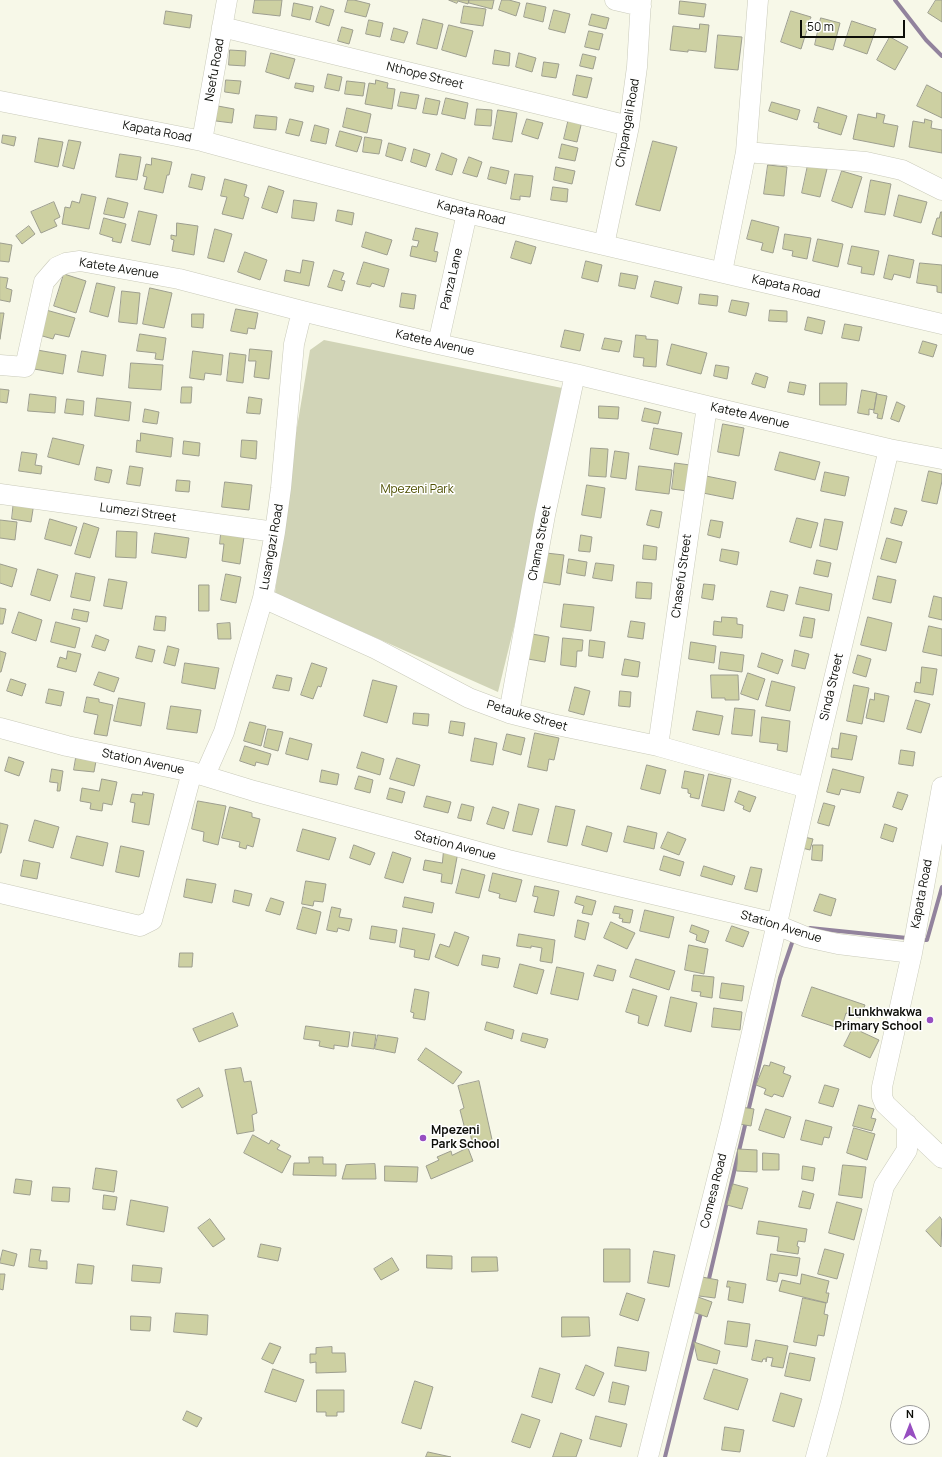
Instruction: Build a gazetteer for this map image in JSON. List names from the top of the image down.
{
  "streets": {
    "street": [
      "Nsefu Road",
      "Nthope Street",
      "Chipangali Road",
      "Kapata Road",
      "Katete Avenue",
      "Panza Lane",
      "Lumezi Street",
      "Chama Street",
      "Lusangazi Road",
      "Chasefu Street",
      "Sinda Street",
      "Petauke Street",
      "Station Avenue",
      "Comesa Road"
    ]
  },
  "crossings": [
    ["Nsefu Road", "Nthope Street"],
    ["Nsefu Road", "Kapata Road"],
    ["Nthope Street", "Chipangali Road"],
    ["Chipangali Road", "Kapata Road"],
    ["Kapata Road", "Panza Lane"],
    ["Kapata Road", "Station Avenue"],
    ["Katete Avenue", "Panza Lane"],
    ["Katete Avenue", "Chama Street"],
    ["Katete Avenue", "Lusangazi Road"],
    ["Katete Avenue", "Chasefu Street"],
    ["Katete Avenue", "Sinda Street"],
    ["Lumezi Street", "Lusangazi Road"],
    ["Chama Street", "Petauke Street"],
    ["Lusangazi Road", "Petauke Street"],
    ["Lusangazi Road", "Station Avenue"],
    ["Chasefu Street", "Petauke Street"],
    ["Sinda Street", "Petauke Street"],
    ["Sinda Street", "Station Avenue"],
    ["Sinda Street", "Comesa Road"],
    ["Station Avenue", "Comesa Road"]
  ],
  "parks": ["Mpezeni Park"],
  "places": ["Lunkhwakwa Primary School", "Mpezeni Park School"],
  "scale_bar": "50 m",
  "north": "top"
}
